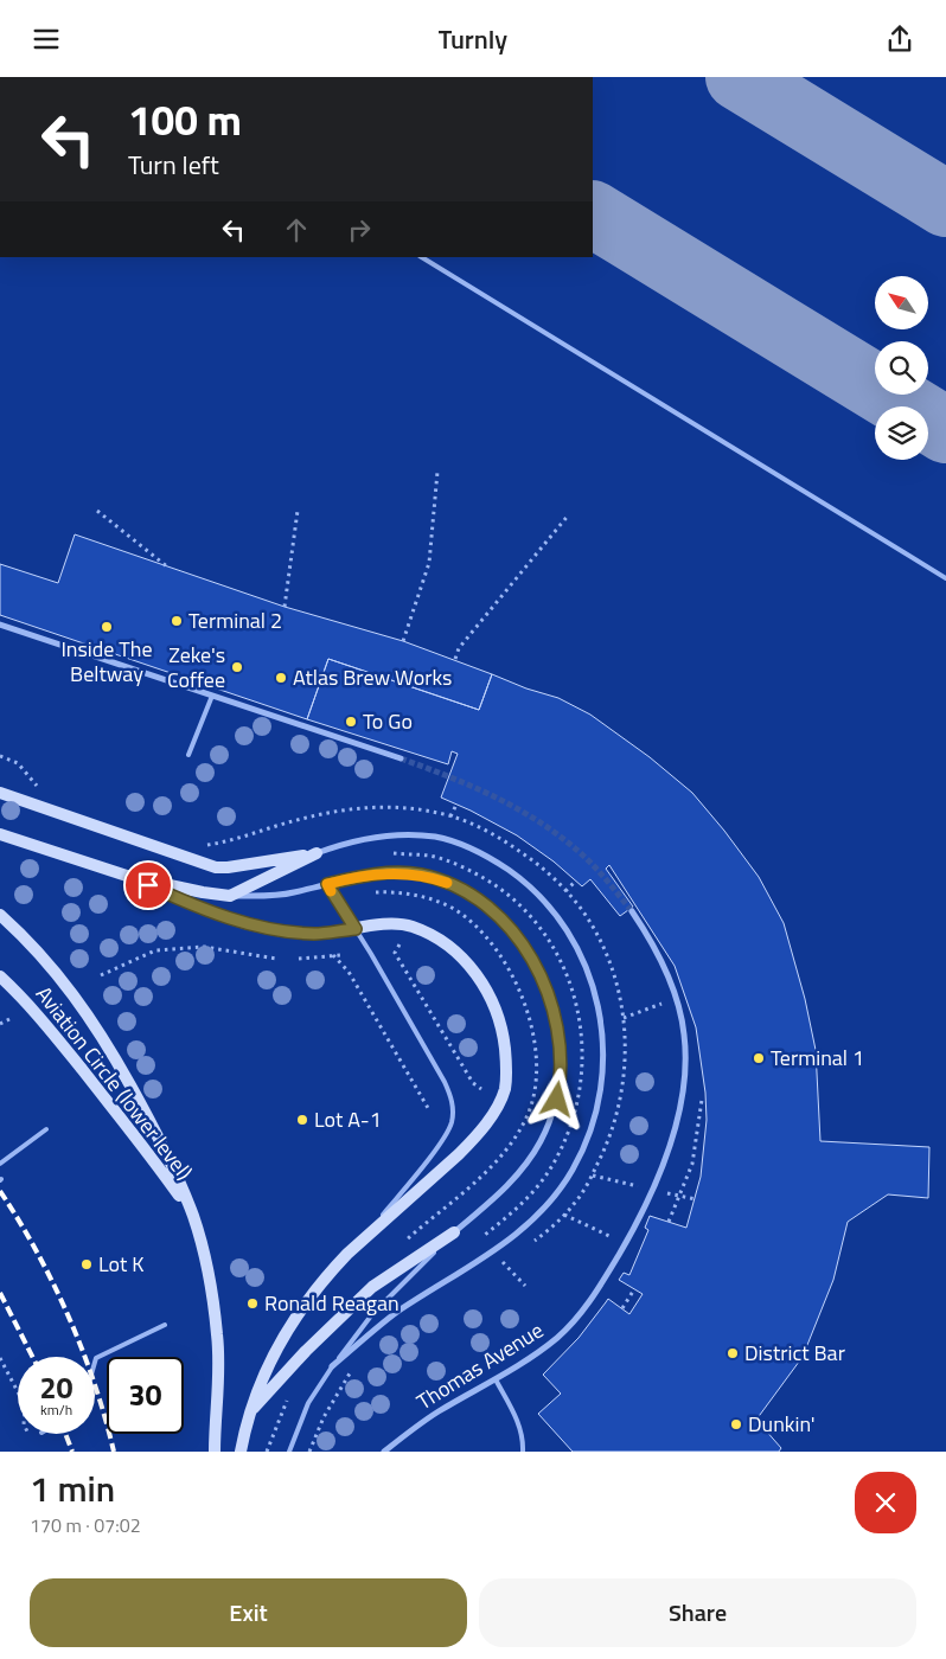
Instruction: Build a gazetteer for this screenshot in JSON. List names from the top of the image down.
{
  "streets": {
    "main road": ["Aviation Circle (lower level)"],
    "street": ["Thomas Avenue"]
  },
  "places": [
    "Terminal 2",
    "Inside The Beltway",
    "Zeke's Coffee",
    "Atlas Brew Works",
    "To Go",
    "Terminal 1",
    "Lot A-1",
    "Lot K",
    "Ronald Reagan",
    "District Bar",
    "Dunkin'"
  ],
  "north": "top left",
  "page": {
    "header": "Turnly",
    "turn": ["100 m", "Turn left"],
    "speed": "20 km/h",
    "limit": "30",
    "heading": ["1 min", "170 m · 07:02"],
    "buttons": ["Exit", "Share"]
  }
}
